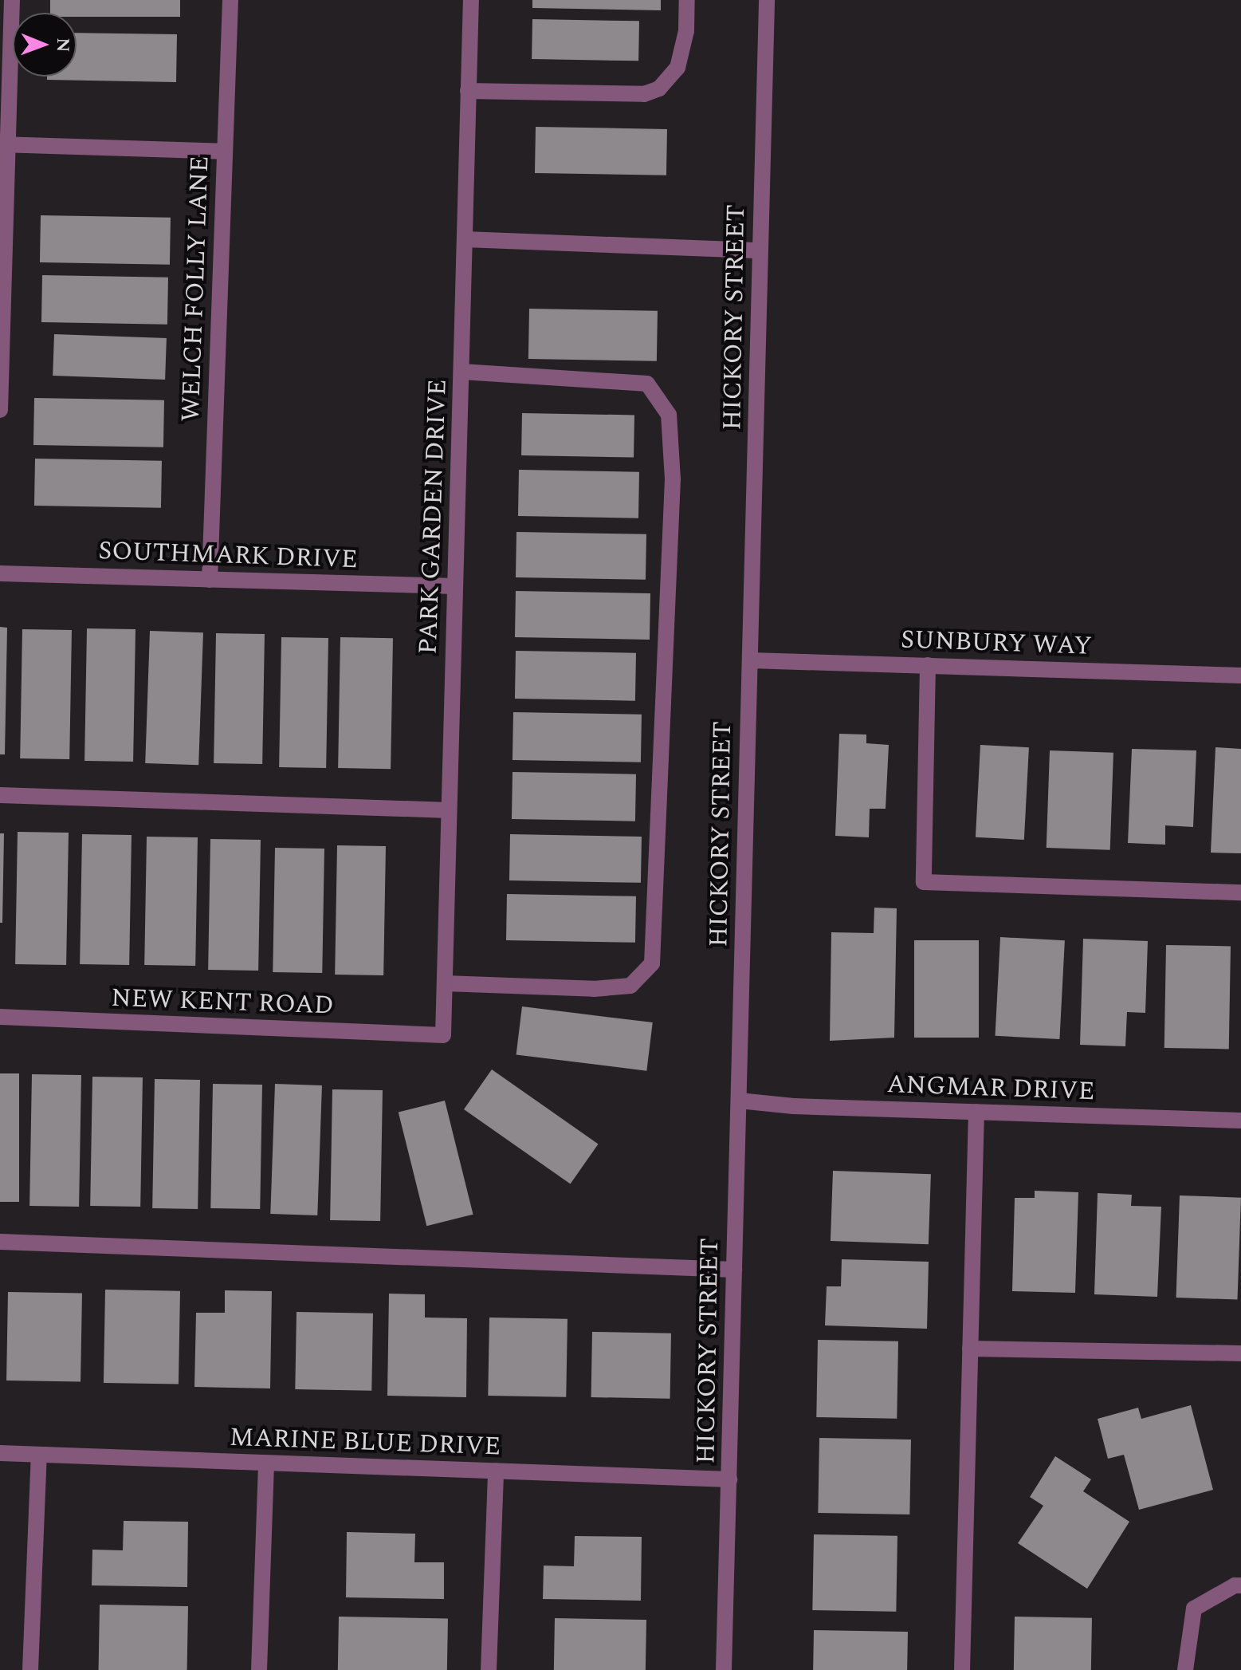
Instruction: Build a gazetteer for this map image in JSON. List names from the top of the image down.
{
  "streets": {
    "street": [
      "WELCH FOLLY LANE",
      "HICKORY STREET",
      "PARK GARDEN DRIVE",
      "SOUTHMARK DRIVE",
      "SUNBURY WAY",
      "NEW KENT ROAD",
      "ANGMAR DRIVE",
      "MARINE BLUE DRIVE"
    ]
  },
  "crossings": [
    ["WELCH FOLLY LANE", "SOUTHMARK DRIVE"],
    ["HICKORY STREET", "SUNBURY WAY"],
    ["HICKORY STREET", "ANGMAR DRIVE"],
    ["HICKORY STREET", "MARINE BLUE DRIVE"],
    ["PARK GARDEN DRIVE", "SOUTHMARK DRIVE"],
    ["PARK GARDEN DRIVE", "NEW KENT ROAD"]
  ],
  "north": "right"
}
